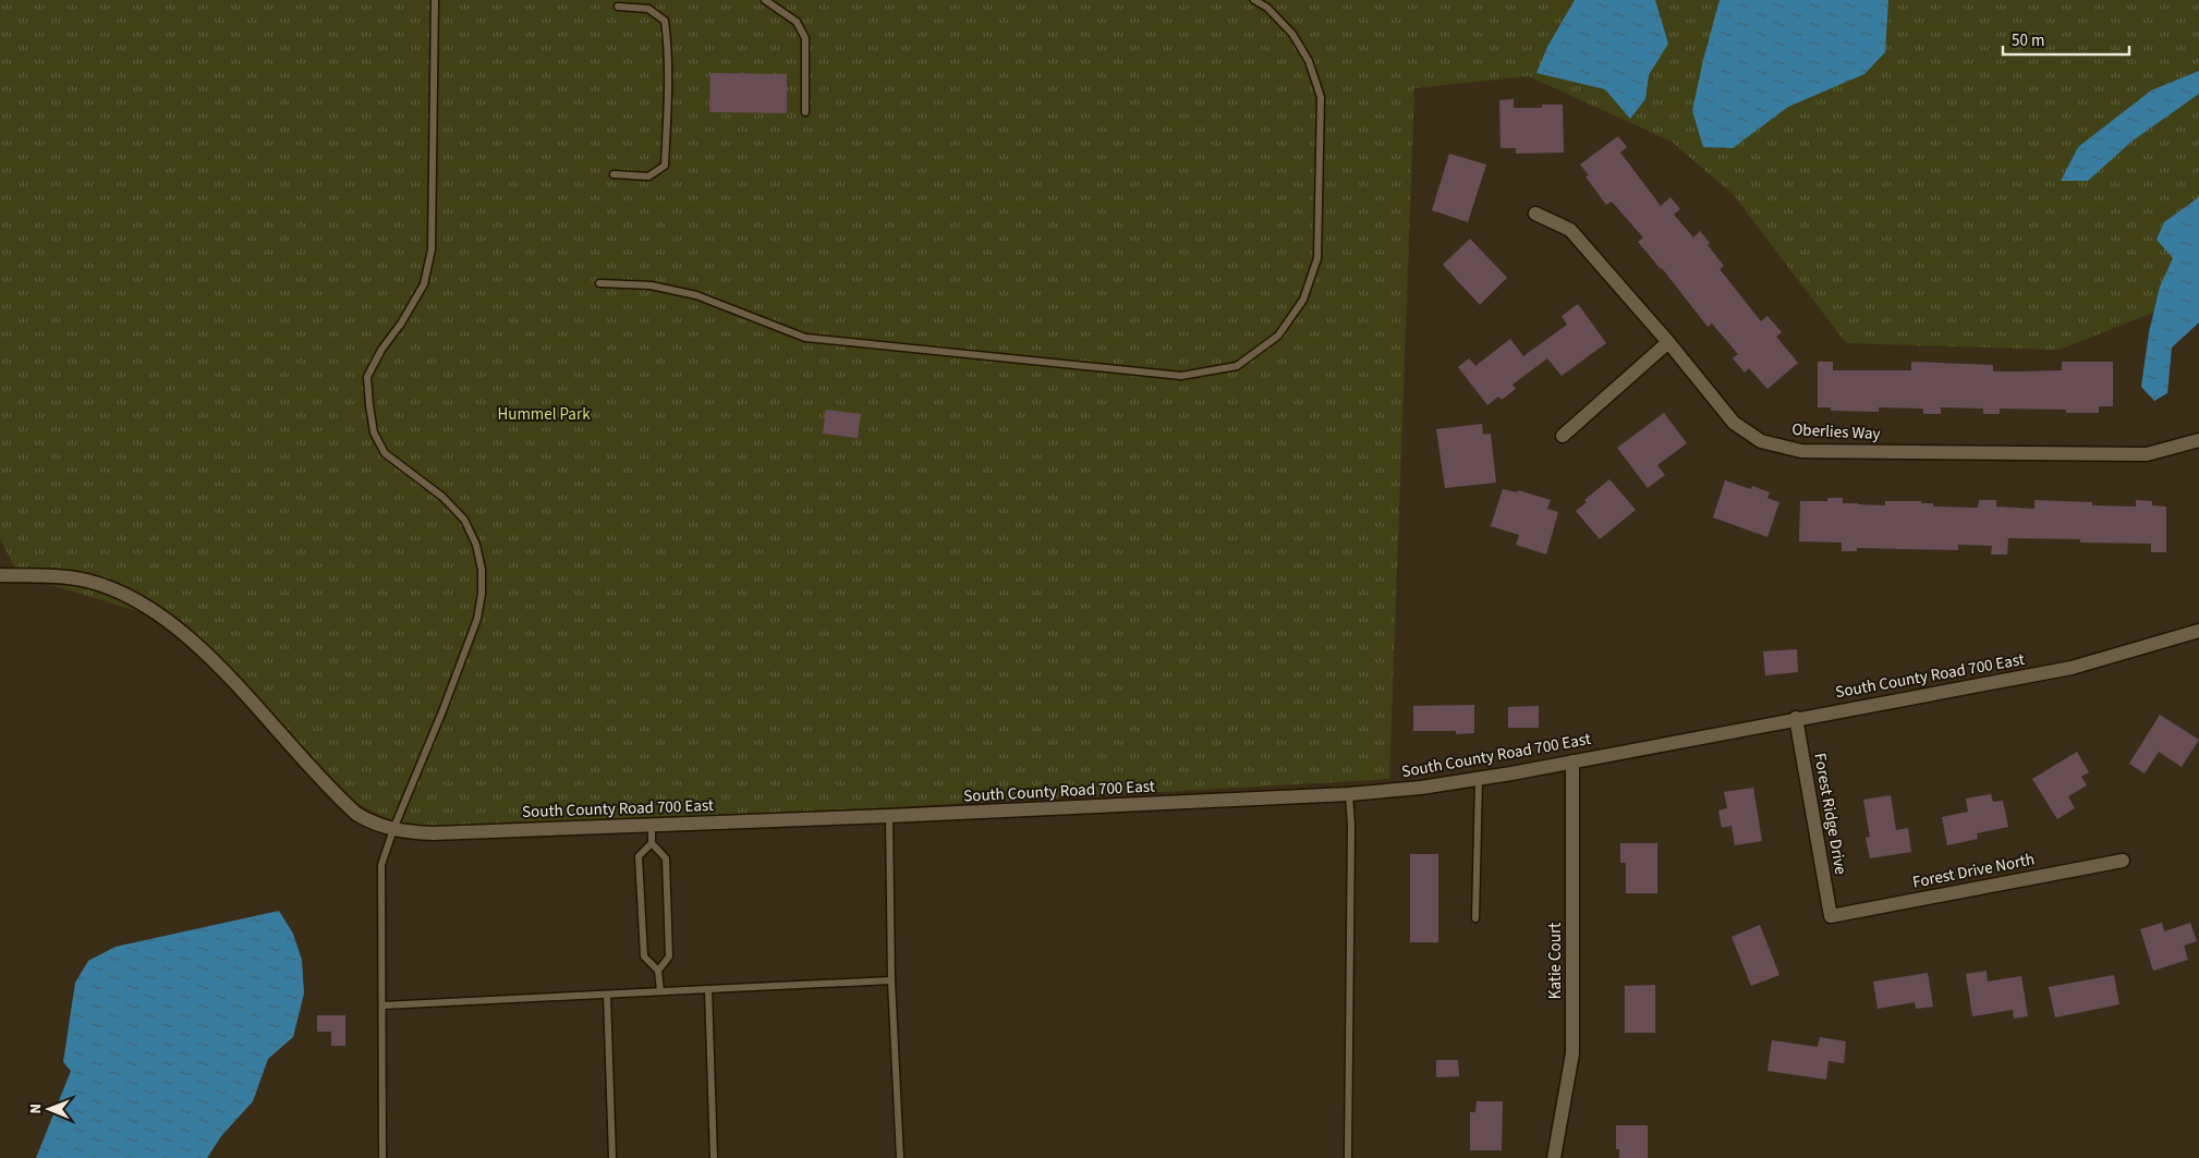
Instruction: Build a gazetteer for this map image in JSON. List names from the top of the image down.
{
  "streets": {
    "street": [
      "Oberlies Way",
      "South County Road 700 East",
      "Forest Ridge Drive",
      "Forest Drive North",
      "Katie Court"
    ]
  },
  "crossings": [
    ["South County Road 700 East", "Forest Ridge Drive"],
    ["South County Road 700 East", "Katie Court"],
    ["Forest Ridge Drive", "Forest Drive North"]
  ],
  "parks": ["Hummel Park"],
  "scale_bar": "50 m",
  "north": "left"
}
